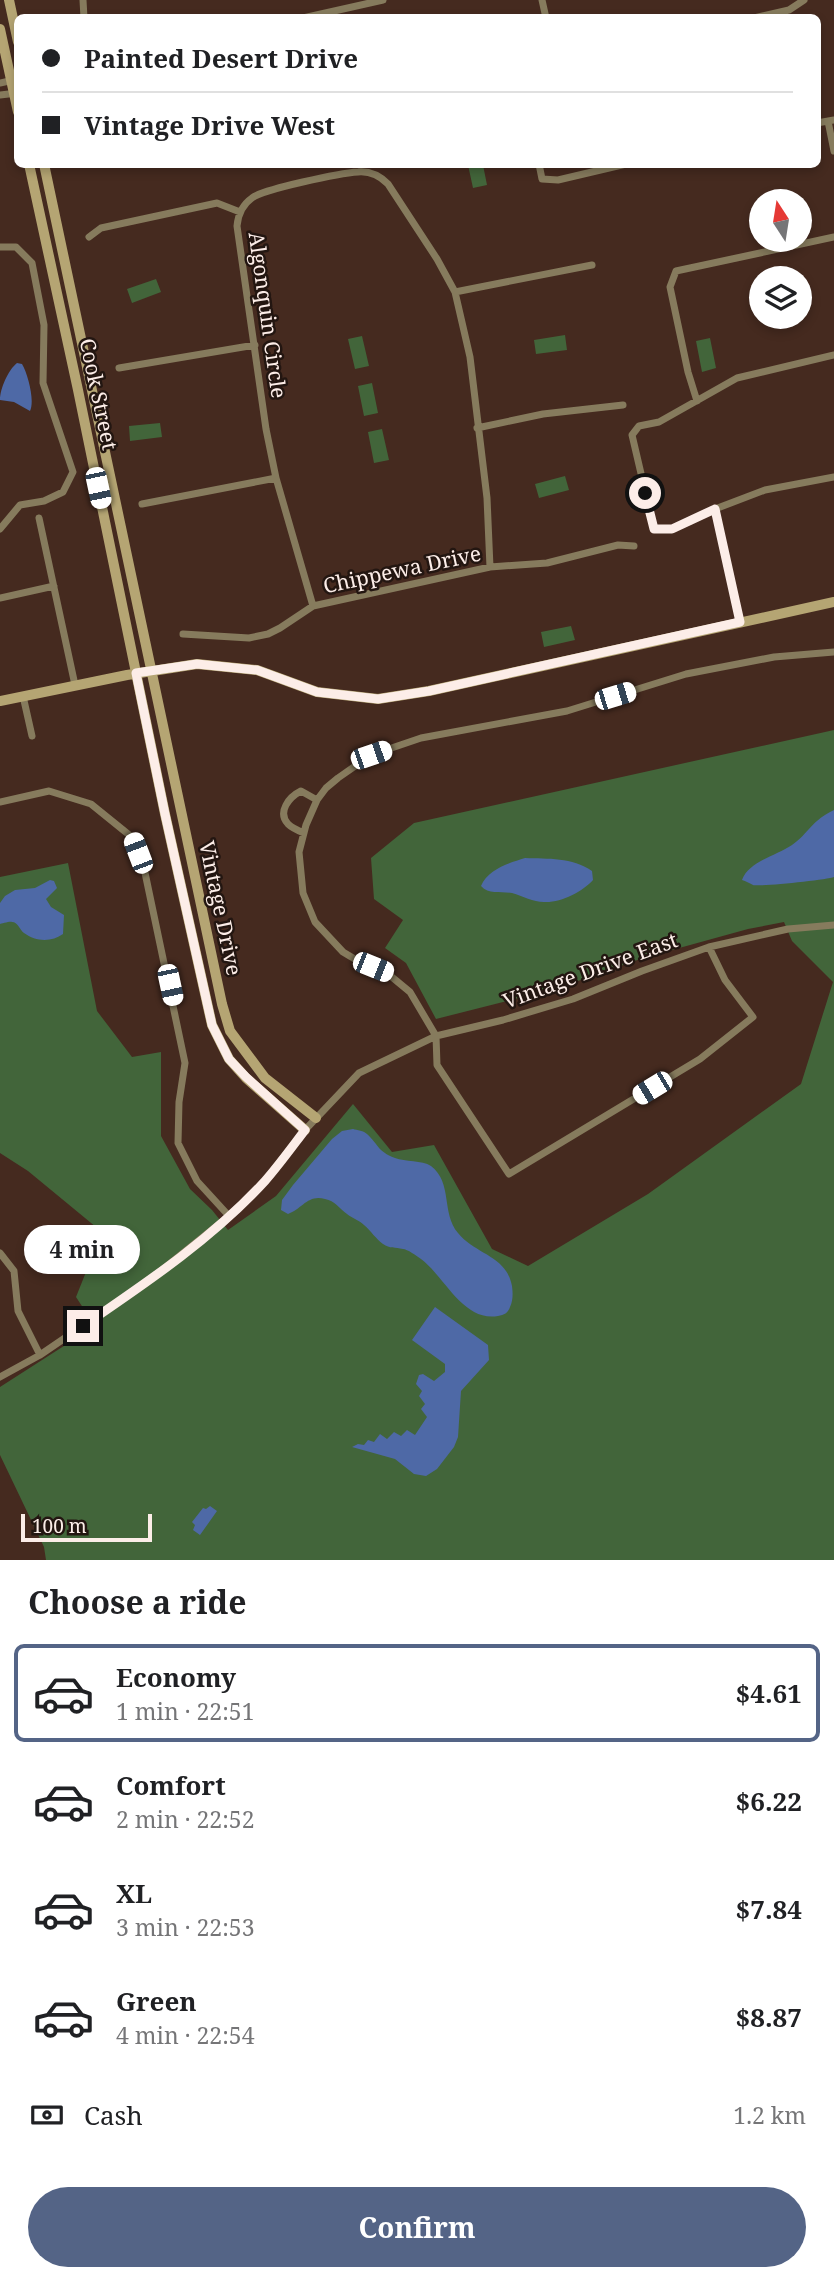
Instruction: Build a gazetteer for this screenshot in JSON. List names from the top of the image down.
{
  "streets": {
    "street": [
      "Algonquin Circle",
      "Cook Street",
      "Chippewa Drive",
      "Vintage Drive",
      "Vintage Drive East"
    ]
  },
  "crossings": [
    ["Algonquin Circle", "Chippewa Drive"],
    ["Cook Street", "Vintage Drive"],
    ["Vintage Drive", "Vintage Drive East"]
  ],
  "scale_bar": "100 m",
  "north": "top",
  "page": {
    "banner": ["Painted Desert Drive", "Vintage Drive West"],
    "bubble": "4 min",
    "scale": "100 m",
    "heading": "Choose a ride",
    "list": [
      {
        "name": "Economy",
        "note": "1 min · 22:51",
        "value": "$4.61"
      },
      {
        "name": "Comfort",
        "note": "2 min · 22:52",
        "value": "$6.22"
      },
      {
        "name": "XL",
        "note": "3 min · 22:53",
        "value": "$7.84"
      },
      {
        "name": "Green",
        "note": "4 min · 22:54",
        "value": "$8.87"
      }
    ],
    "pay": ["Cash", "1.2 km"],
    "buttons": "Confirm"
  }
}
